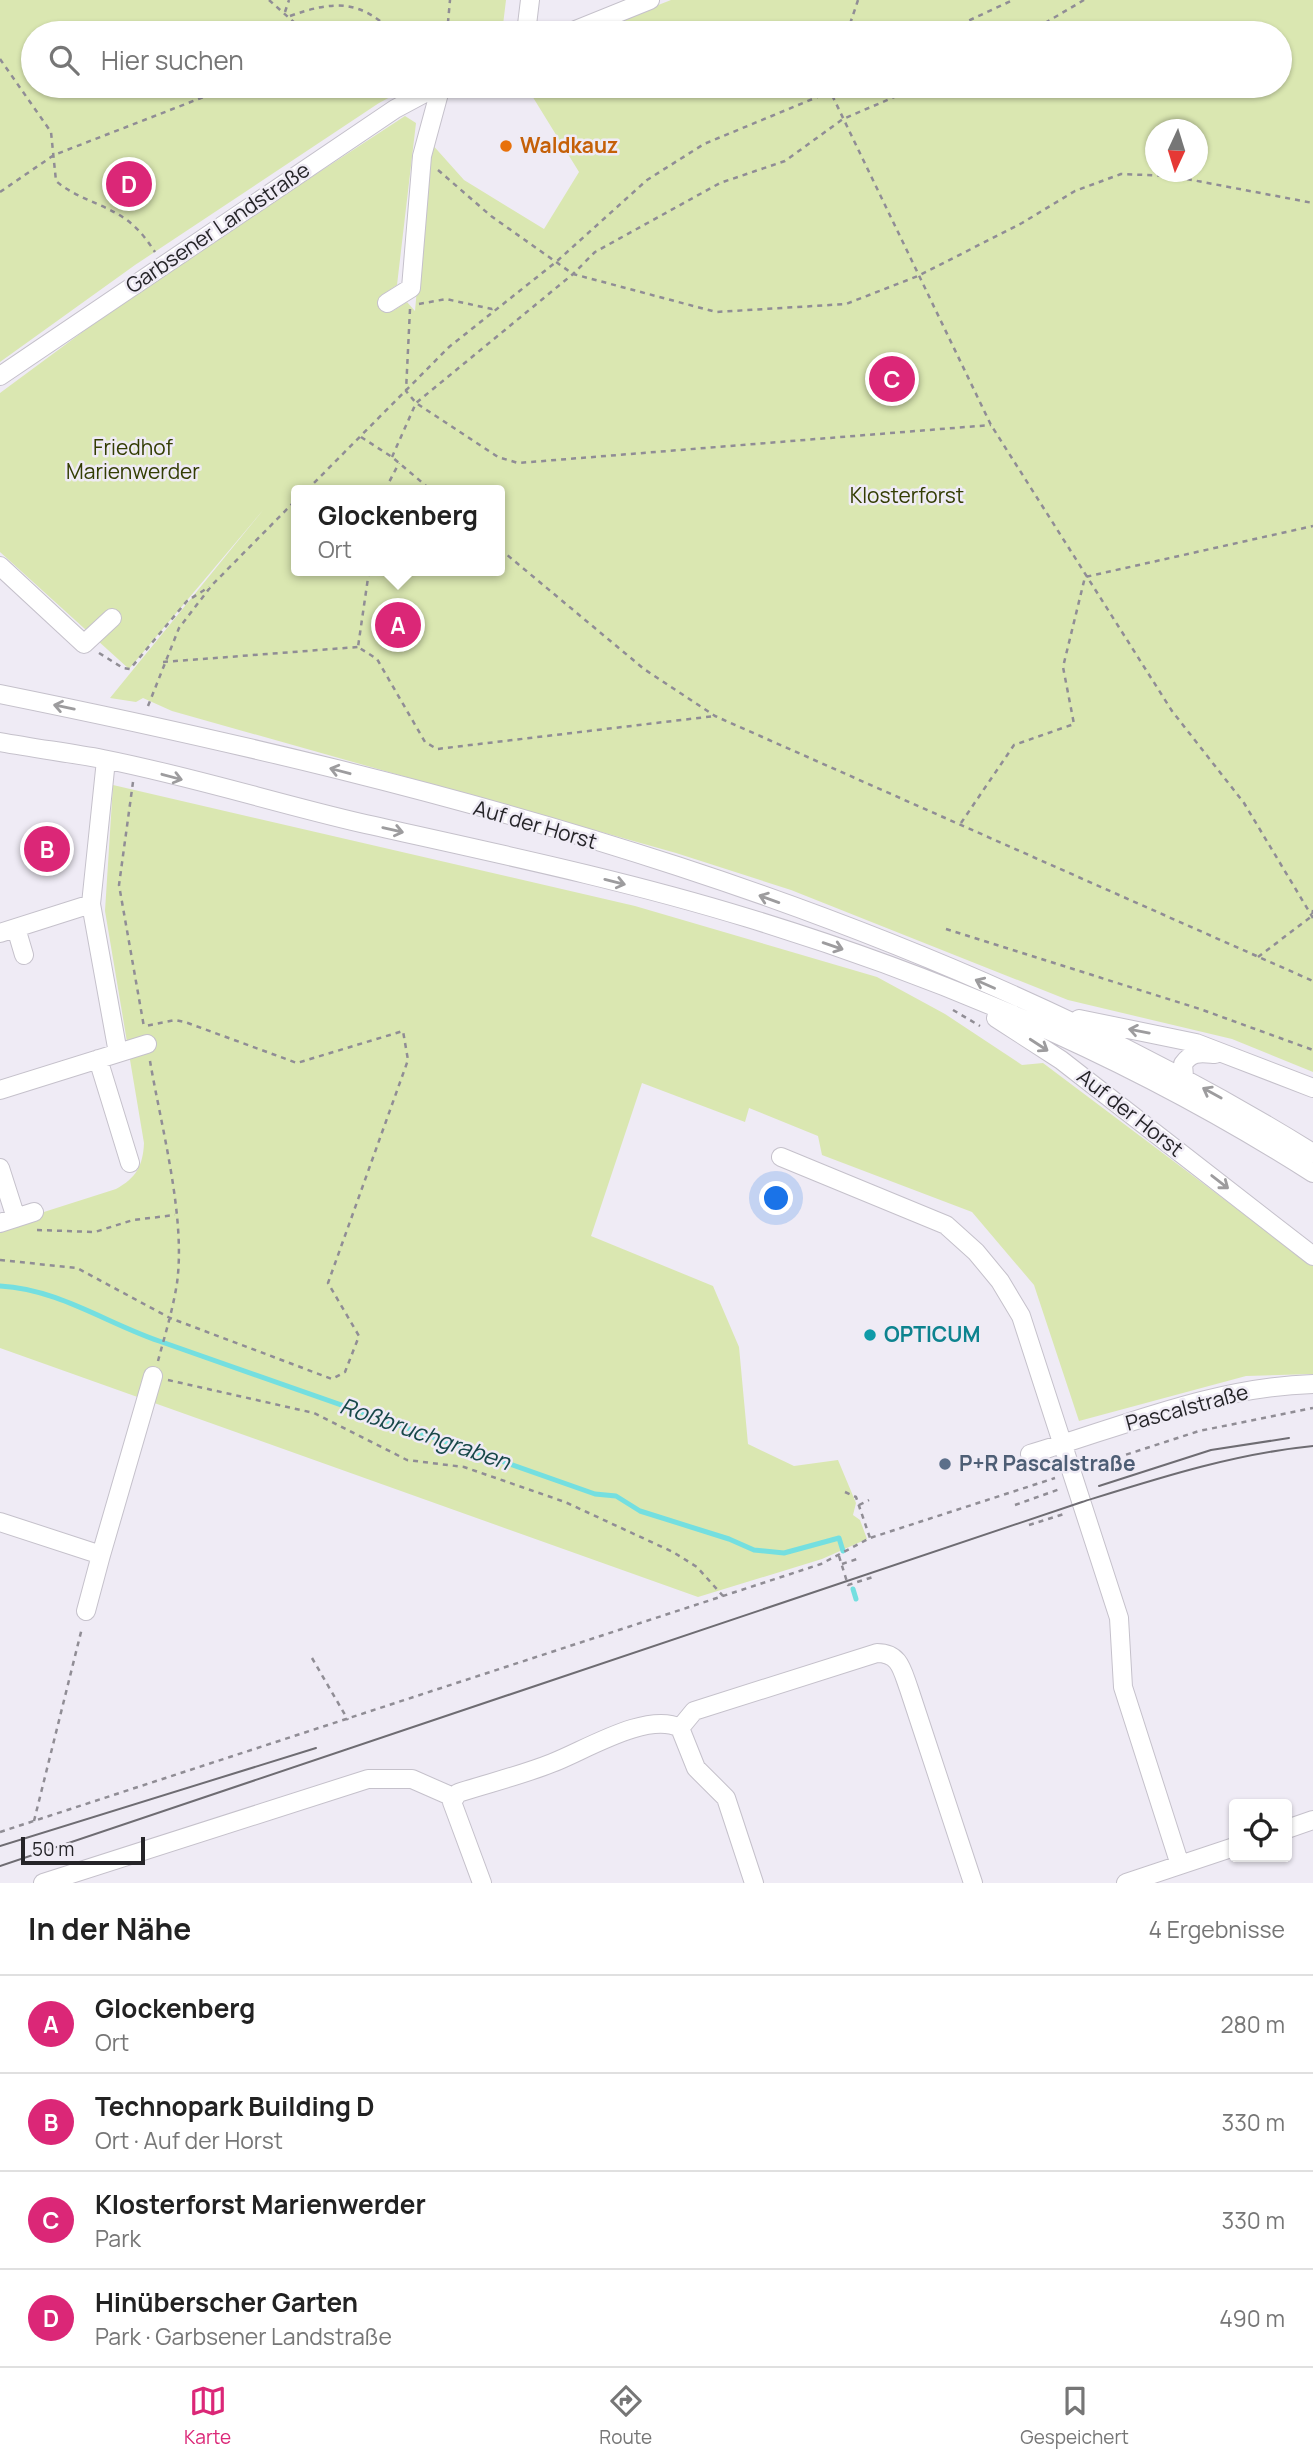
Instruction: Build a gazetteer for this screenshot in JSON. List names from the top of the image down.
{
  "streets": {
    "street": ["Garbsener Landstraße", "Auf der Horst", "Pascalstraße"]
  },
  "water": ["Roßbruchgraben"],
  "parks": ["Friedhof Marienwerder", "Klosterforst"],
  "places": ["Waldkauz", "OPTICUM", "P+R Pascalstraße"],
  "scale_bar": "50 m",
  "north": "bottom",
  "page": {
    "search": "Hier suchen",
    "pins": [
      "D",
      "C",
      "A",
      "B"
    ],
    "popup": ["Glockenberg", "Ort"],
    "scale": "50 m",
    "heading": ["In der Nähe", "4 Ergebnisse"],
    "list": [
      {
        "mark": "A",
        "name": "Glockenberg",
        "note": "Ort",
        "value": "280 m"
      },
      {
        "mark": "B",
        "name": "Technopark Building D",
        "note": "Ort · Auf der Horst",
        "value": "330 m"
      },
      {
        "mark": "C",
        "name": "Klosterforst Marienwerder",
        "note": "Park",
        "value": "330 m"
      },
      {
        "mark": "D",
        "name": "Hinüberscher Garten",
        "note": "Park · Garbsener Landstraße",
        "value": "490 m"
      }
    ],
    "nav": ["Karte", "Route", "Gespeichert"]
  }
}
